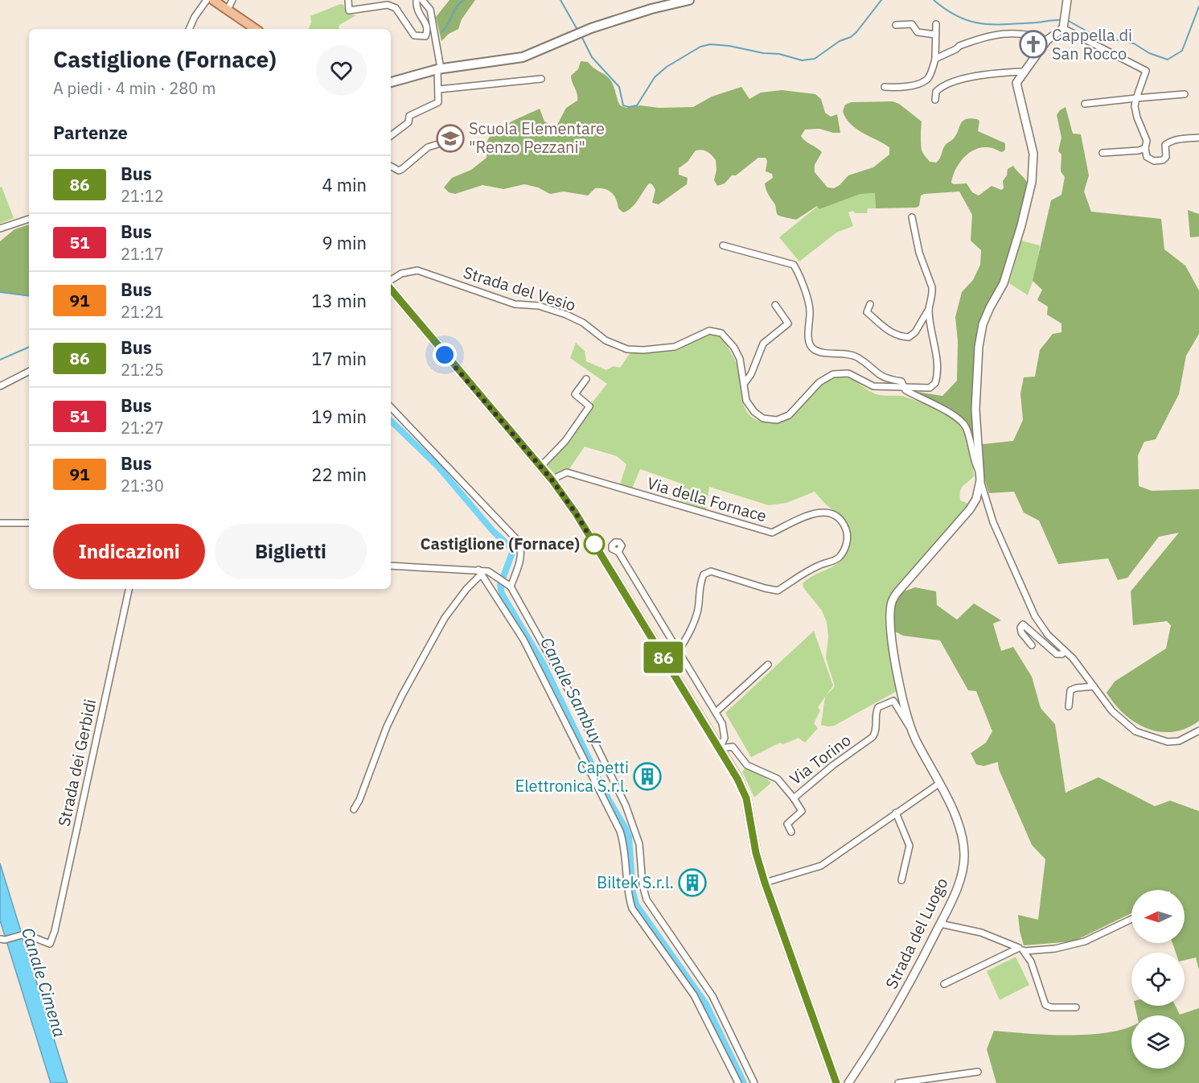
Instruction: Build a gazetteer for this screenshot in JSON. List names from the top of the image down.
{
  "streets": {
    "street": [
      "Strada del Vesio",
      "Via della Fornace",
      "Via Torino",
      "Strada dei Gerbidi",
      "Strada del Luogo"
    ]
  },
  "crossings": [
    ["Via Torino", "Strada del Luogo"]
  ],
  "water": ["Canale Sambuy", "Canale Cimena"],
  "places": {
    "church": ["Cappella di San Rocco"],
    "school or university": ["Scuola Elementare \"Renzo Pezzani\""],
    "other": ["Castiglione (Fornace)"],
    "building": ["Capetti Elettronica S.r.l.", "Biltek S.r.l."]
  },
  "lines": ["bus line 86"],
  "north": "left",
  "page": {
    "on_map": "86",
    "heading": [
      ["Castiglione (Fornace)", "A piedi · 4 min · 280 m"],
      "Partenze"
    ],
    "list": [
      {
        "mark": "86",
        "name": "Bus",
        "note": "21:12",
        "value": "4 min"
      },
      {
        "mark": "51",
        "name": "Bus",
        "note": "21:17",
        "value": "9 min"
      },
      {
        "mark": "91",
        "name": "Bus",
        "note": "21:21",
        "value": "13 min"
      },
      {
        "mark": "86",
        "name": "Bus",
        "note": "21:25",
        "value": "17 min"
      },
      {
        "mark": "51",
        "name": "Bus",
        "note": "21:27",
        "value": "19 min"
      },
      {
        "mark": "91",
        "name": "Bus",
        "note": "21:30",
        "value": "22 min"
      }
    ],
    "buttons": ["Indicazioni", "Biglietti"]
  }
}
